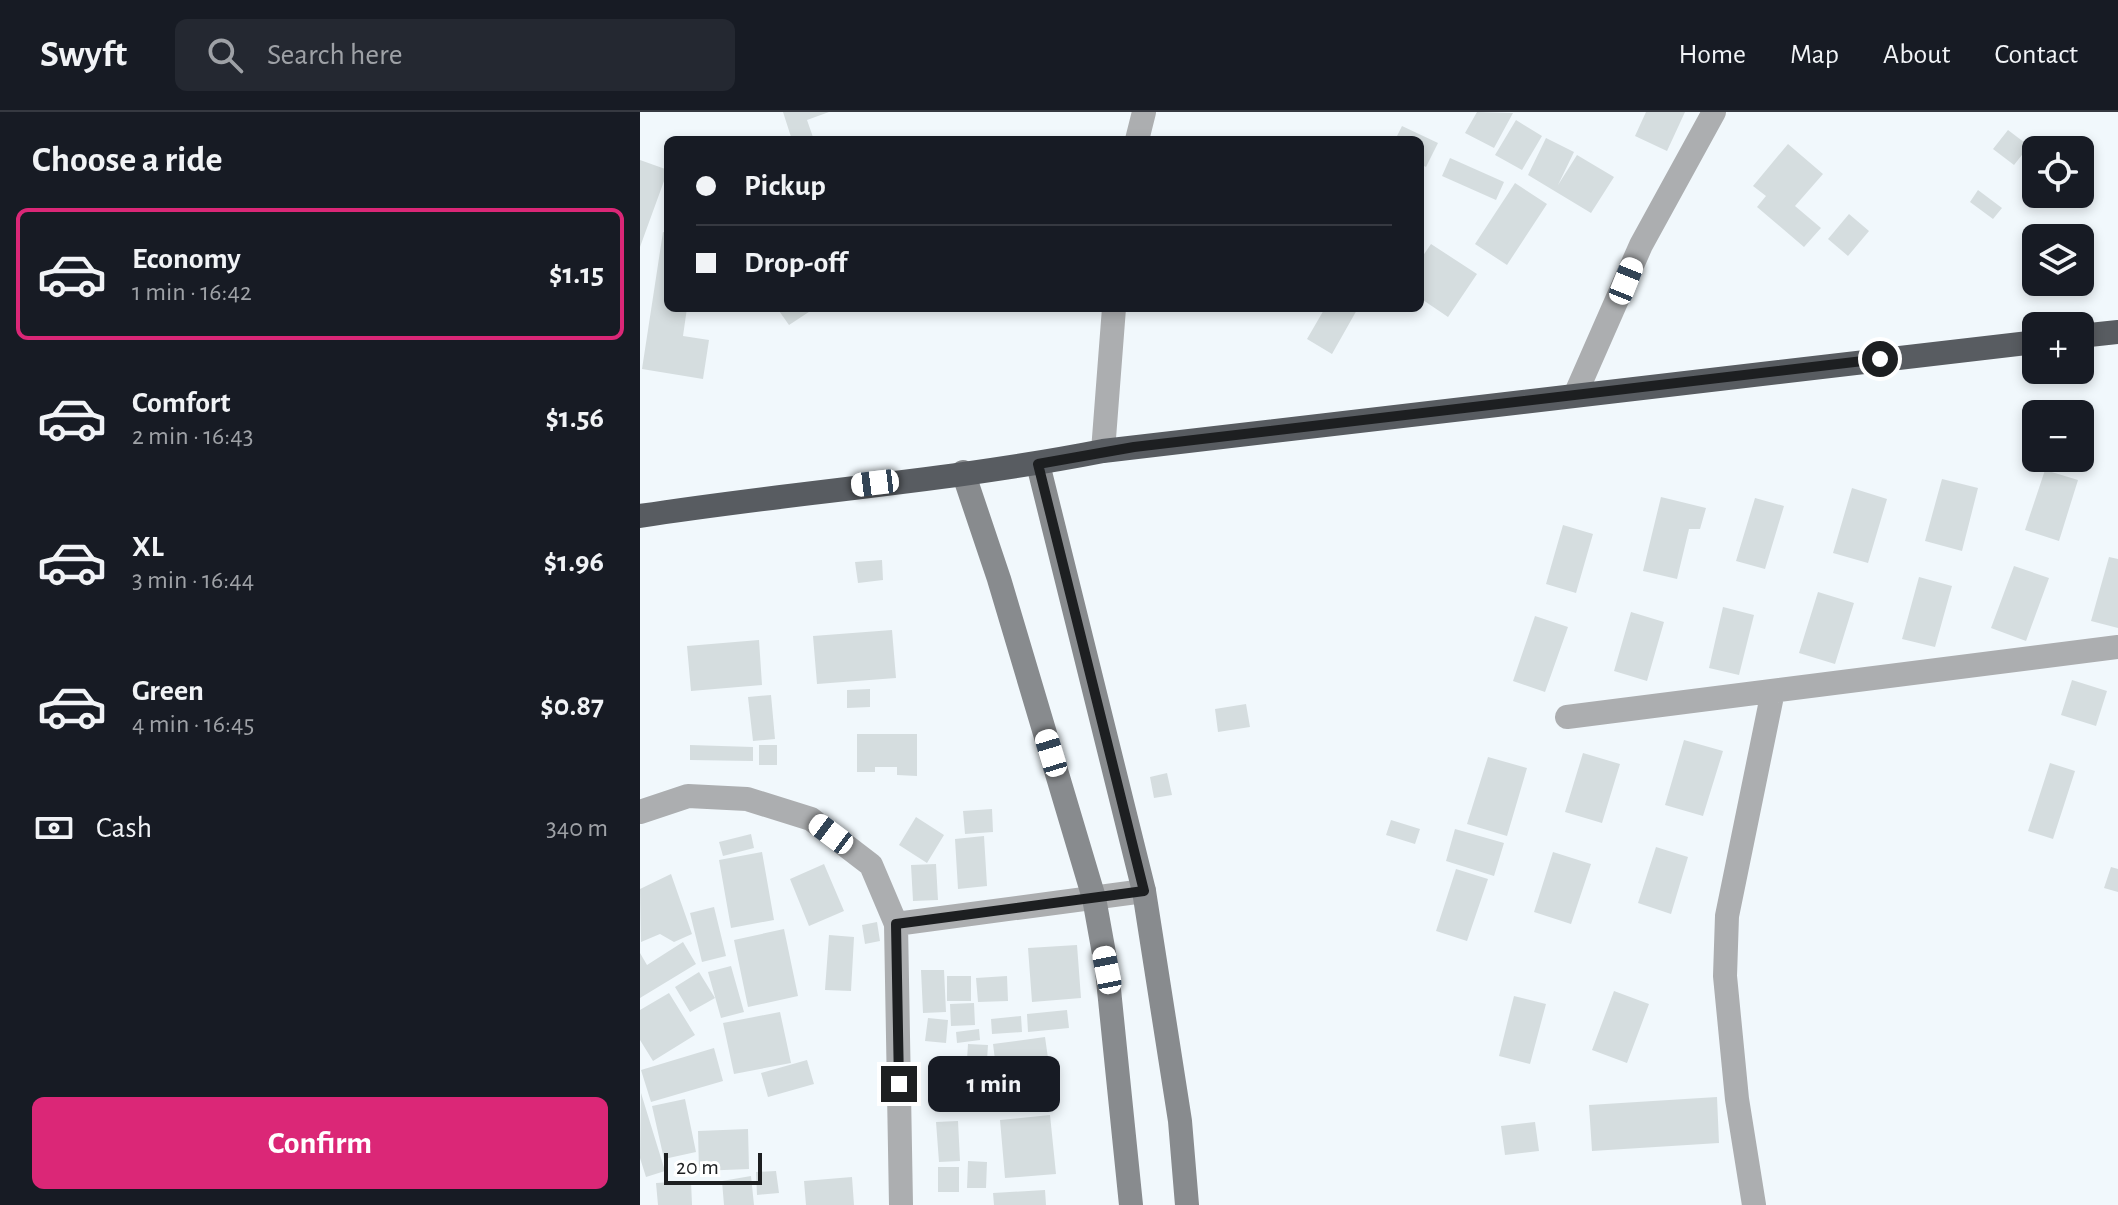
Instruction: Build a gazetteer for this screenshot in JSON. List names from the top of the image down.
{
  "scale_bar": "20 m",
  "page": {
    "header": "Swyft",
    "search": "Search here",
    "nav": [
      "Home",
      "Map",
      "About",
      "Contact"
    ],
    "heading": "Choose a ride",
    "map_buttons": ["+", "−"],
    "banner": ["Pickup", "Drop-off"],
    "list": [
      {
        "name": "Economy",
        "note": "1 min · 16:42",
        "value": "$1.15"
      },
      {
        "name": "Comfort",
        "note": "2 min · 16:43",
        "value": "$1.56"
      },
      {
        "name": "XL",
        "note": "3 min · 16:44",
        "value": "$1.96"
      },
      {
        "name": "Green",
        "note": "4 min · 16:45",
        "value": "$0.87"
      }
    ],
    "pay": ["Cash", "340 m"],
    "bubble": "1 min",
    "buttons": "Confirm",
    "scale": "20 m"
  }
}
